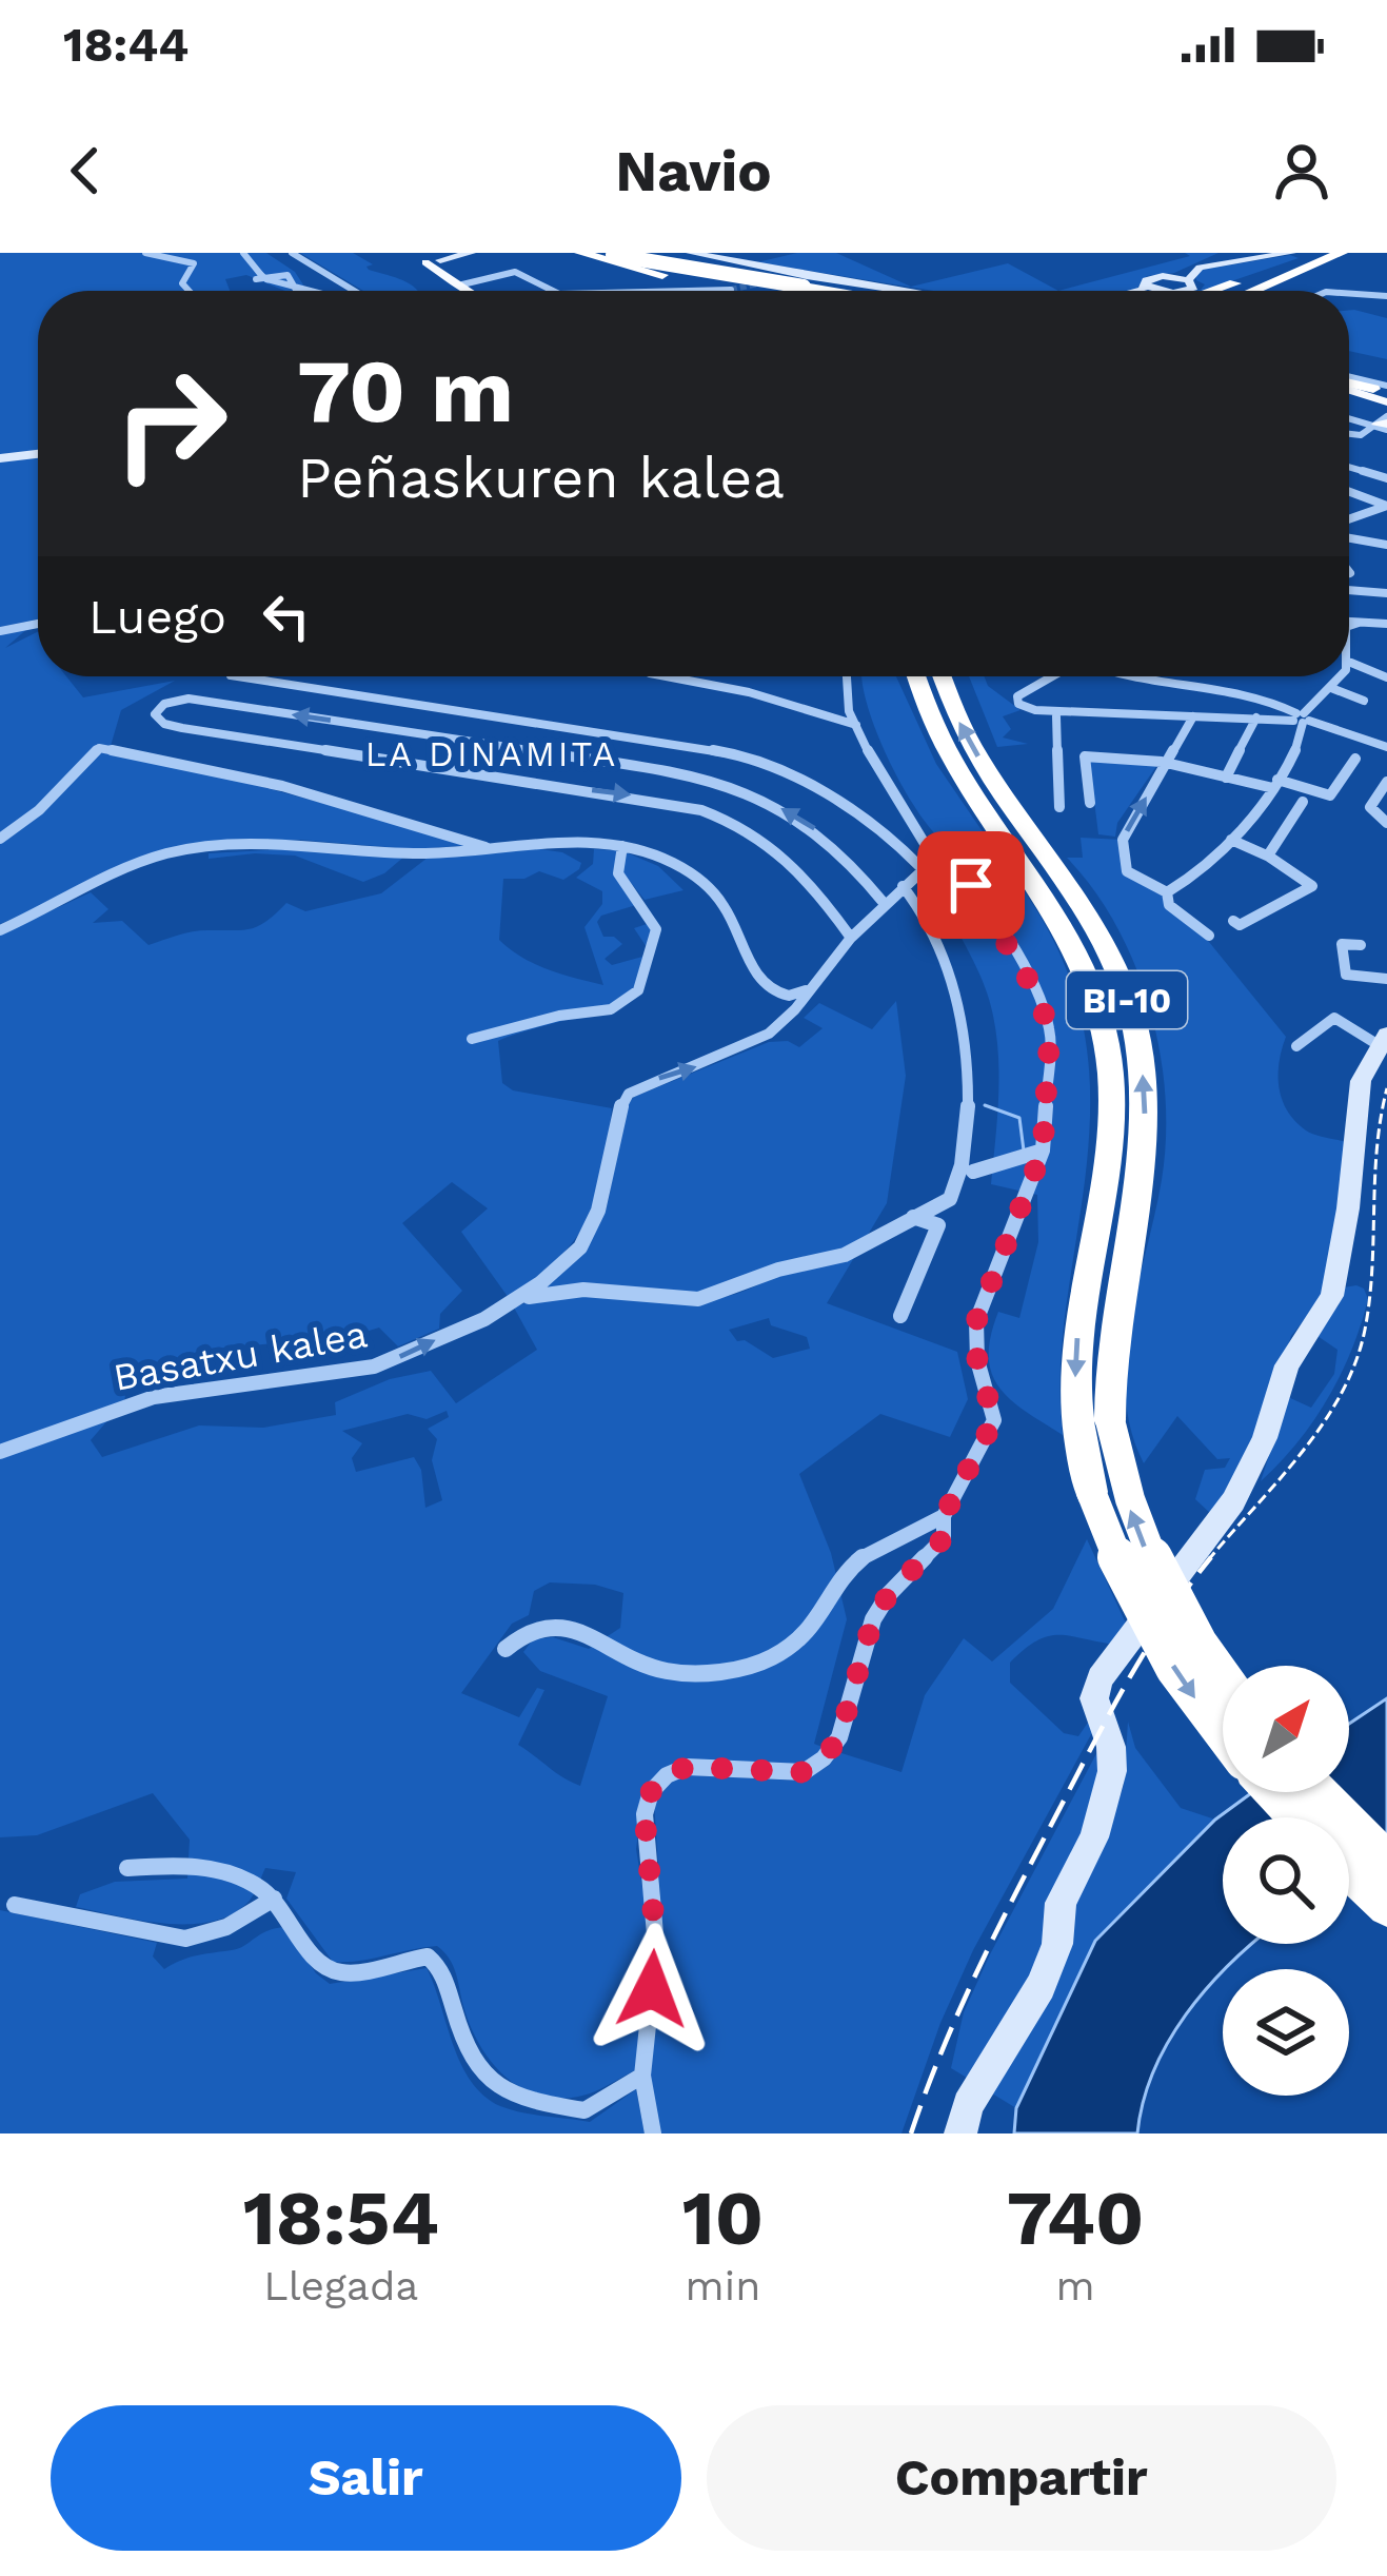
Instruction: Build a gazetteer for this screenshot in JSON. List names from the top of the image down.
{
  "streets": {
    "highway": ["BI-10"],
    "street": ["Basatxu kalea"]
  },
  "one_way": ["Basatxu kalea"],
  "districts": ["LA DINAMITA"],
  "north": "top right",
  "page": {
    "status": "18:44",
    "header": "Navio",
    "turn": ["70 m", "Peñaskuren kalea"],
    "then": "Luego",
    "eta": [
      "18:54",
      "Llegada",
      "10",
      "min",
      "740",
      "m"
    ],
    "buttons": ["Salir", "Compartir"]
  }
}
